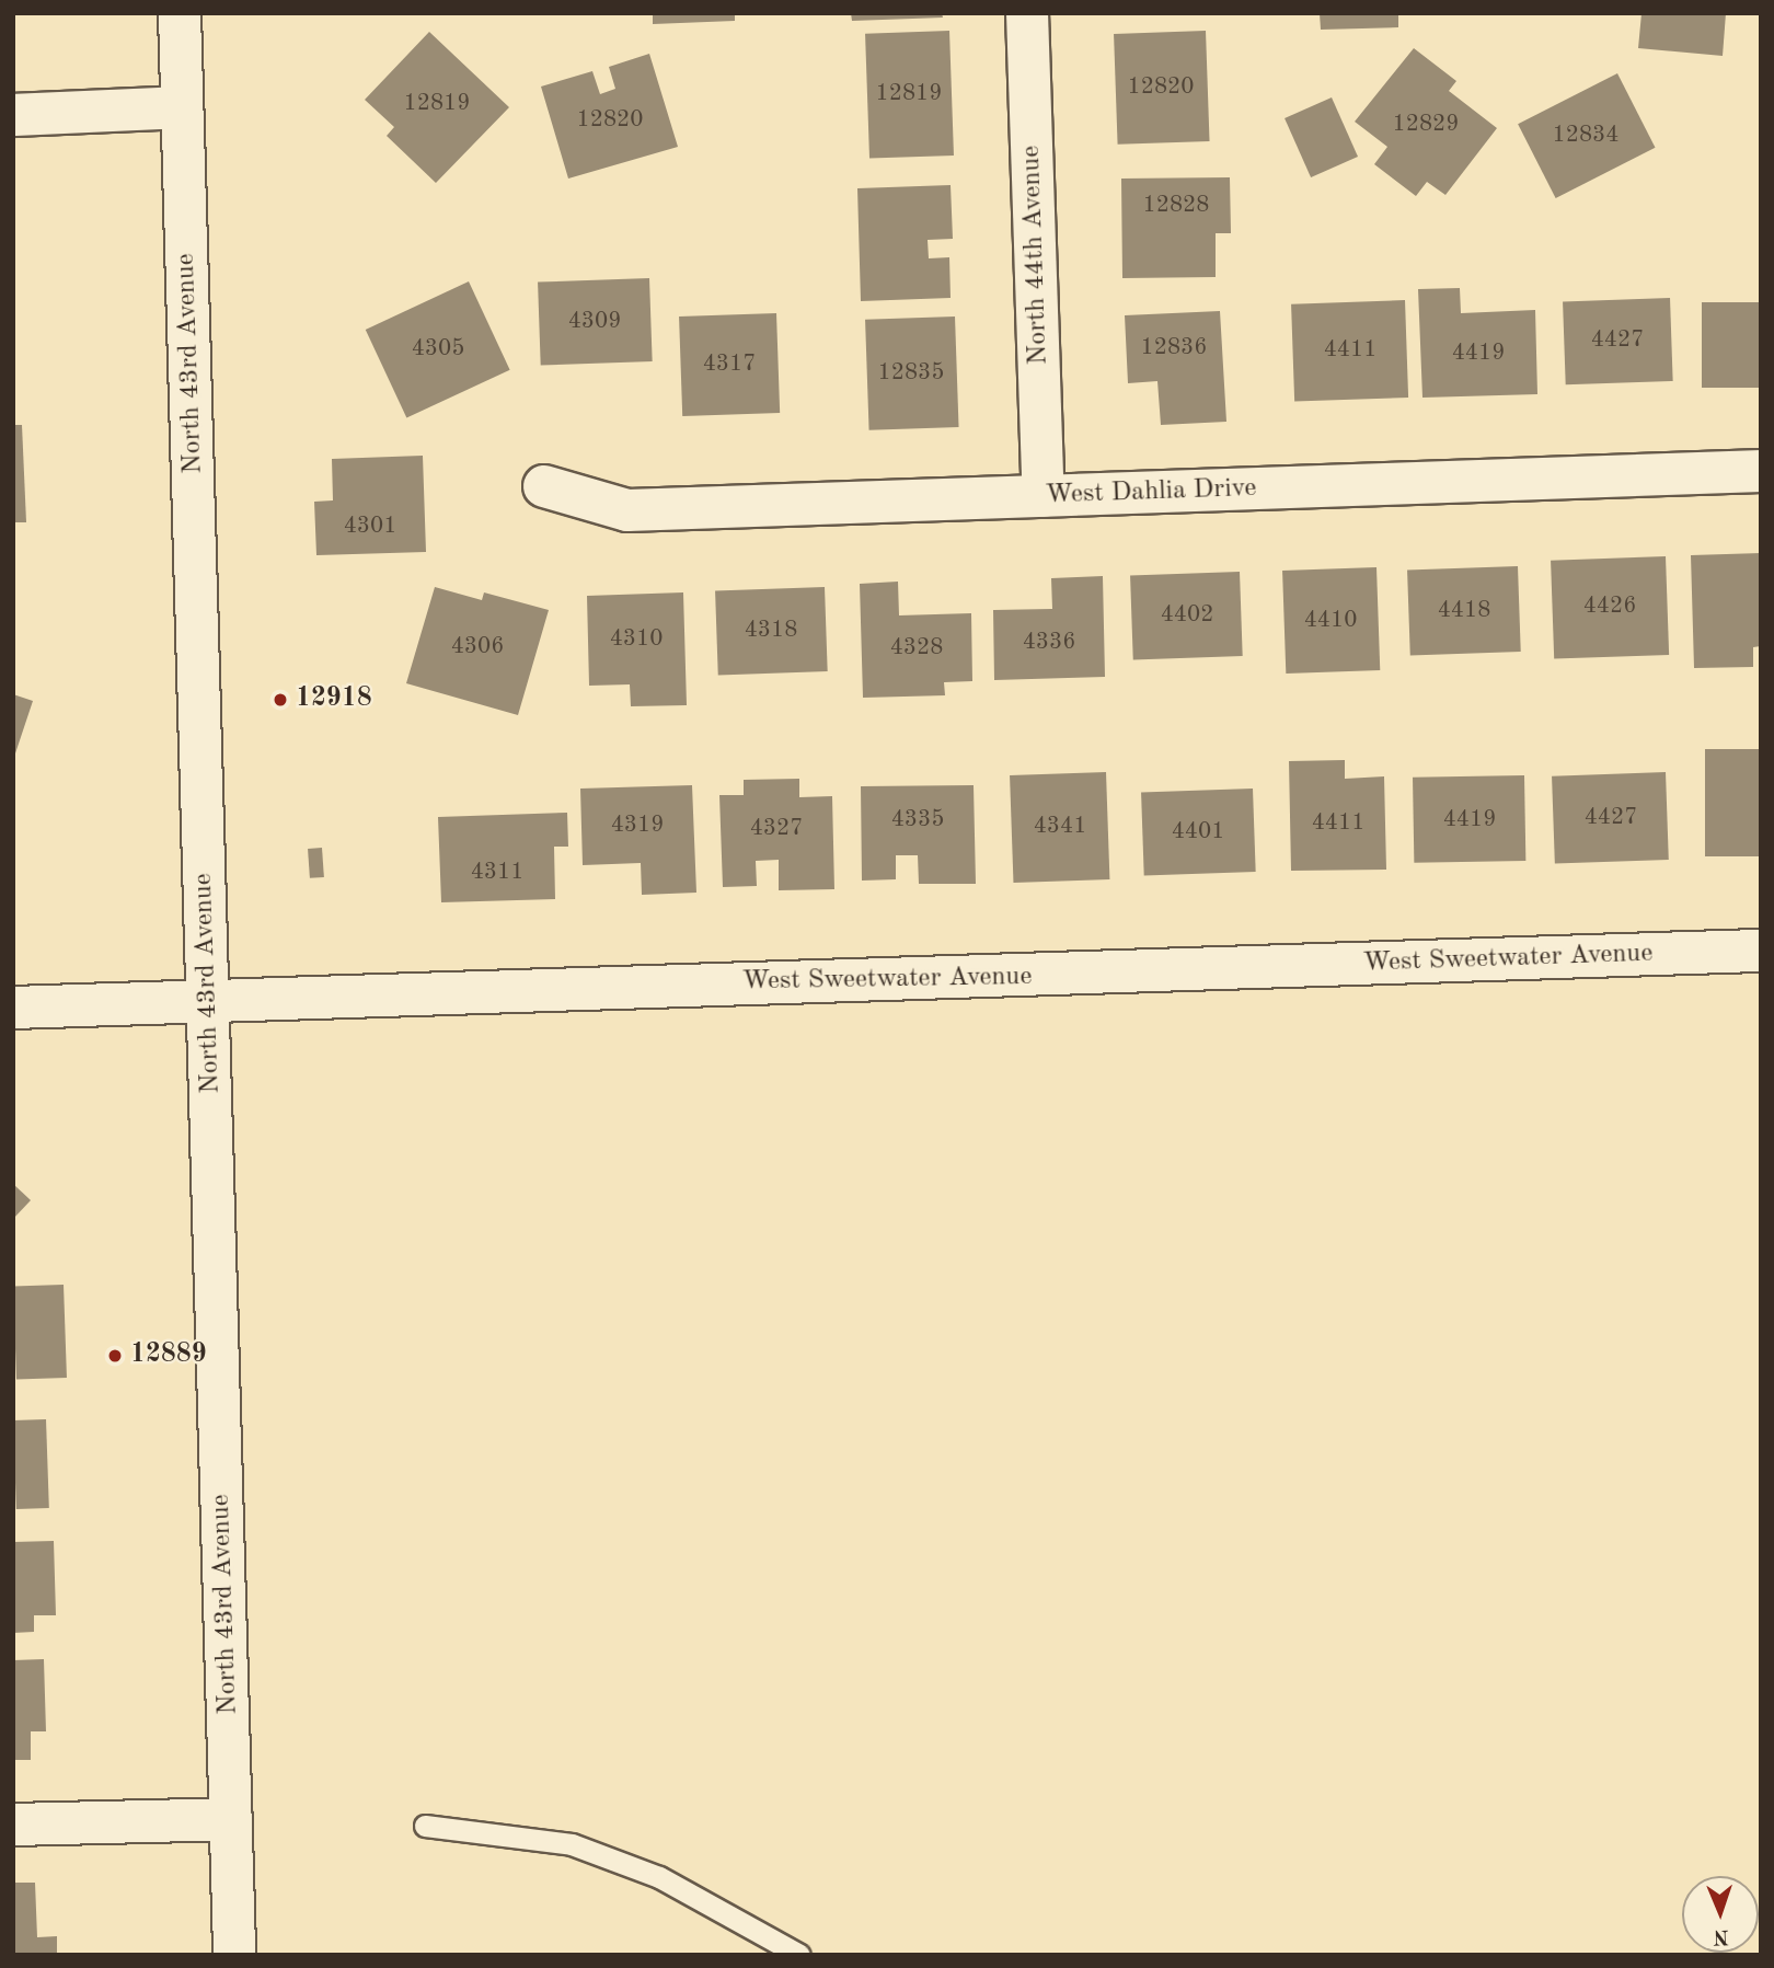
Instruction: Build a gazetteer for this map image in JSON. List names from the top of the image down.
{
  "streets": {
    "street": [
      "North 44th Avenue",
      "North 43rd Avenue",
      "West Dahlia Drive",
      "West Sweetwater Avenue"
    ]
  },
  "crossings": [
    ["North 44th Avenue", "West Dahlia Drive"],
    ["North 43rd Avenue", "West Sweetwater Avenue"]
  ],
  "places": ["12918", "12889"],
  "house_numbers": [
    "12820",
    "12819",
    "12819",
    "12820",
    "12829",
    "12834",
    "12828",
    "4309",
    "4427",
    "12836",
    "4305",
    "4411",
    "4419",
    "4317",
    "12835",
    "4301",
    "4426",
    "4418",
    "4402",
    "4410",
    "4318",
    "4310",
    "4336",
    "4306",
    "4328",
    "4427",
    "4335",
    "4419",
    "4411",
    "4319",
    "4341",
    "4327",
    "4401",
    "4311"
  ],
  "north": "bottom"
}
